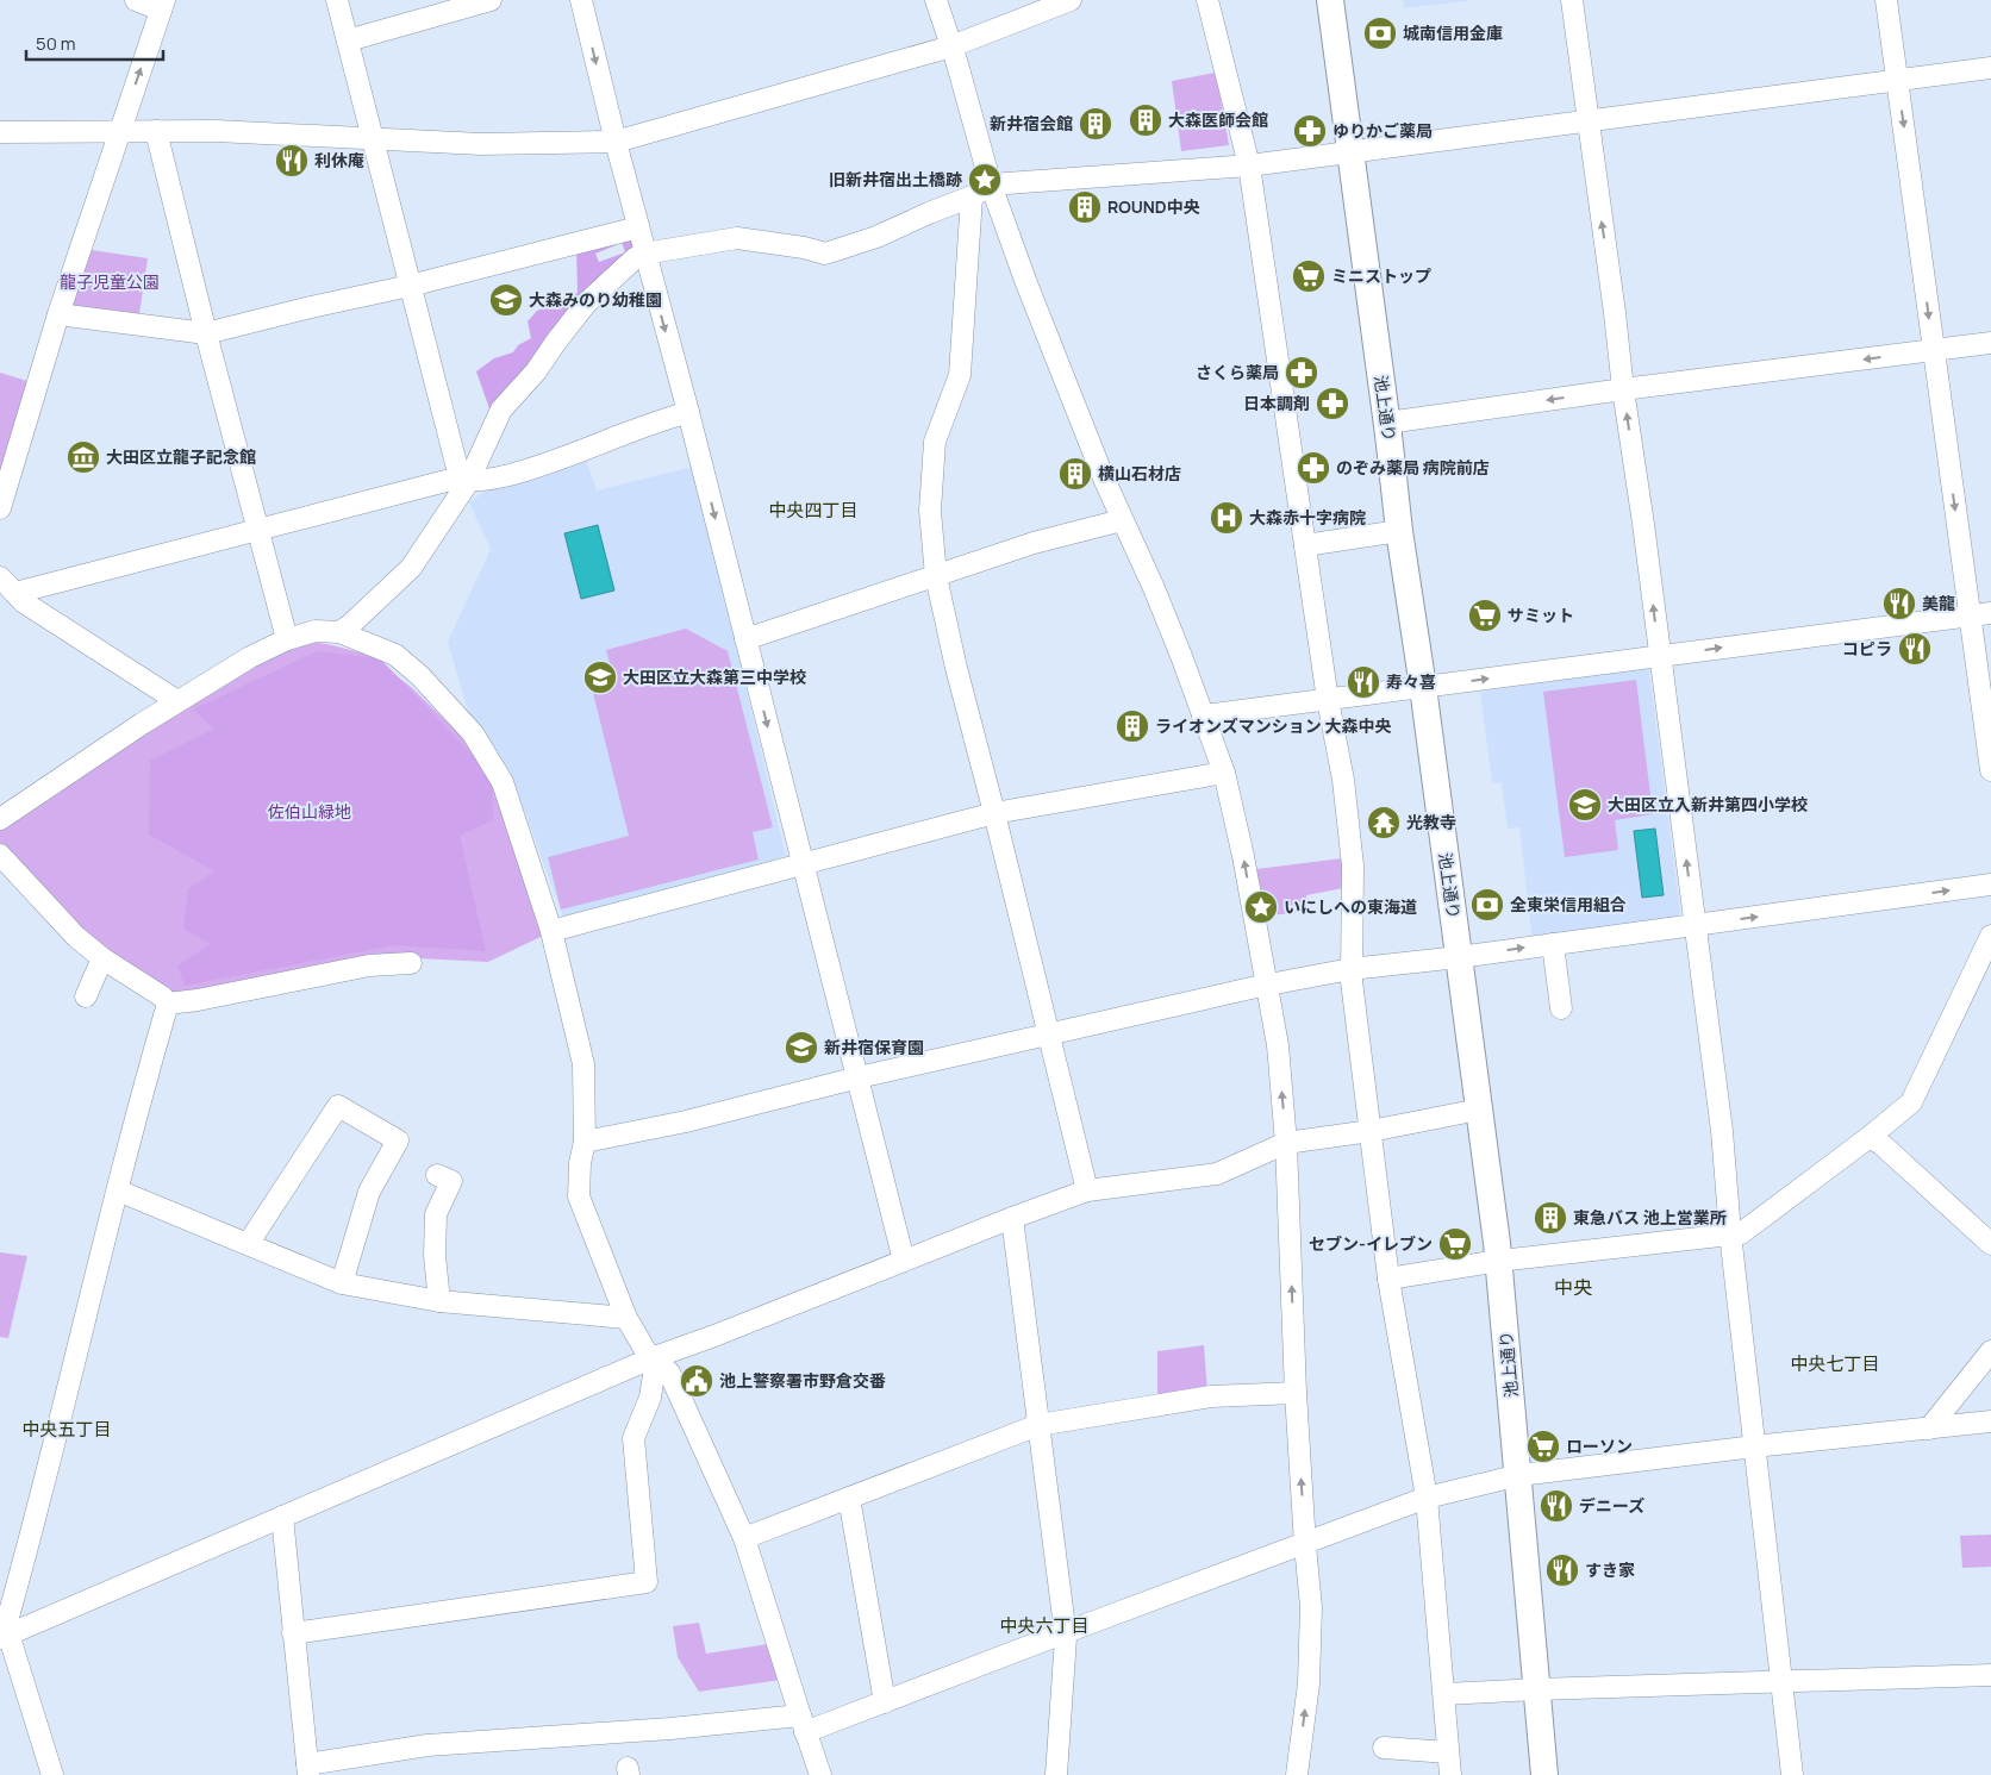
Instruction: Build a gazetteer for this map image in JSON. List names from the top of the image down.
{
  "streets": {
    "main road": ["池上通り"]
  },
  "districts": [
    "中央四丁目",
    "中央",
    "中央七丁目",
    "中央五丁目",
    "中央六丁目"
  ],
  "parks": ["龍子児童公園", "佐伯山緑地"],
  "places": {
    "bank": ["城南信用金庫", "全東栄信用組合"],
    "building": [
      "大森医師会館",
      "新井宿会館",
      "ROUND中央",
      "横山石材店",
      "ライオンズマンション 大森中央",
      "東急バス 池上営業所"
    ],
    "pharmacy": [
      "ゆりかご薬局",
      "さくら薬局",
      "日本調剤",
      "のぞみ薬局 病院前店"
    ],
    "restaurant": [
      "利休庵",
      "美龍",
      "コピラ",
      "寿々喜",
      "デニーズ",
      "すき家"
    ],
    "place": ["旧新井宿出土橋跡", "いにしへの東海道"],
    "supermarket": [
      "ミニストップ",
      "サミット",
      "セブン-イレブン",
      "ローソン"
    ],
    "school or university": [
      "大森みのり幼稚園",
      "大田区立大森第三中学校",
      "大田区立入新井第四小学校",
      "新井宿保育園"
    ],
    "museum": ["大田区立龍子記念館"],
    "hospital": ["大森赤十字病院"],
    "temple": ["光教寺"],
    "public building": ["池上警察署市野倉交番"]
  },
  "scale_bar": "50 m"
}
